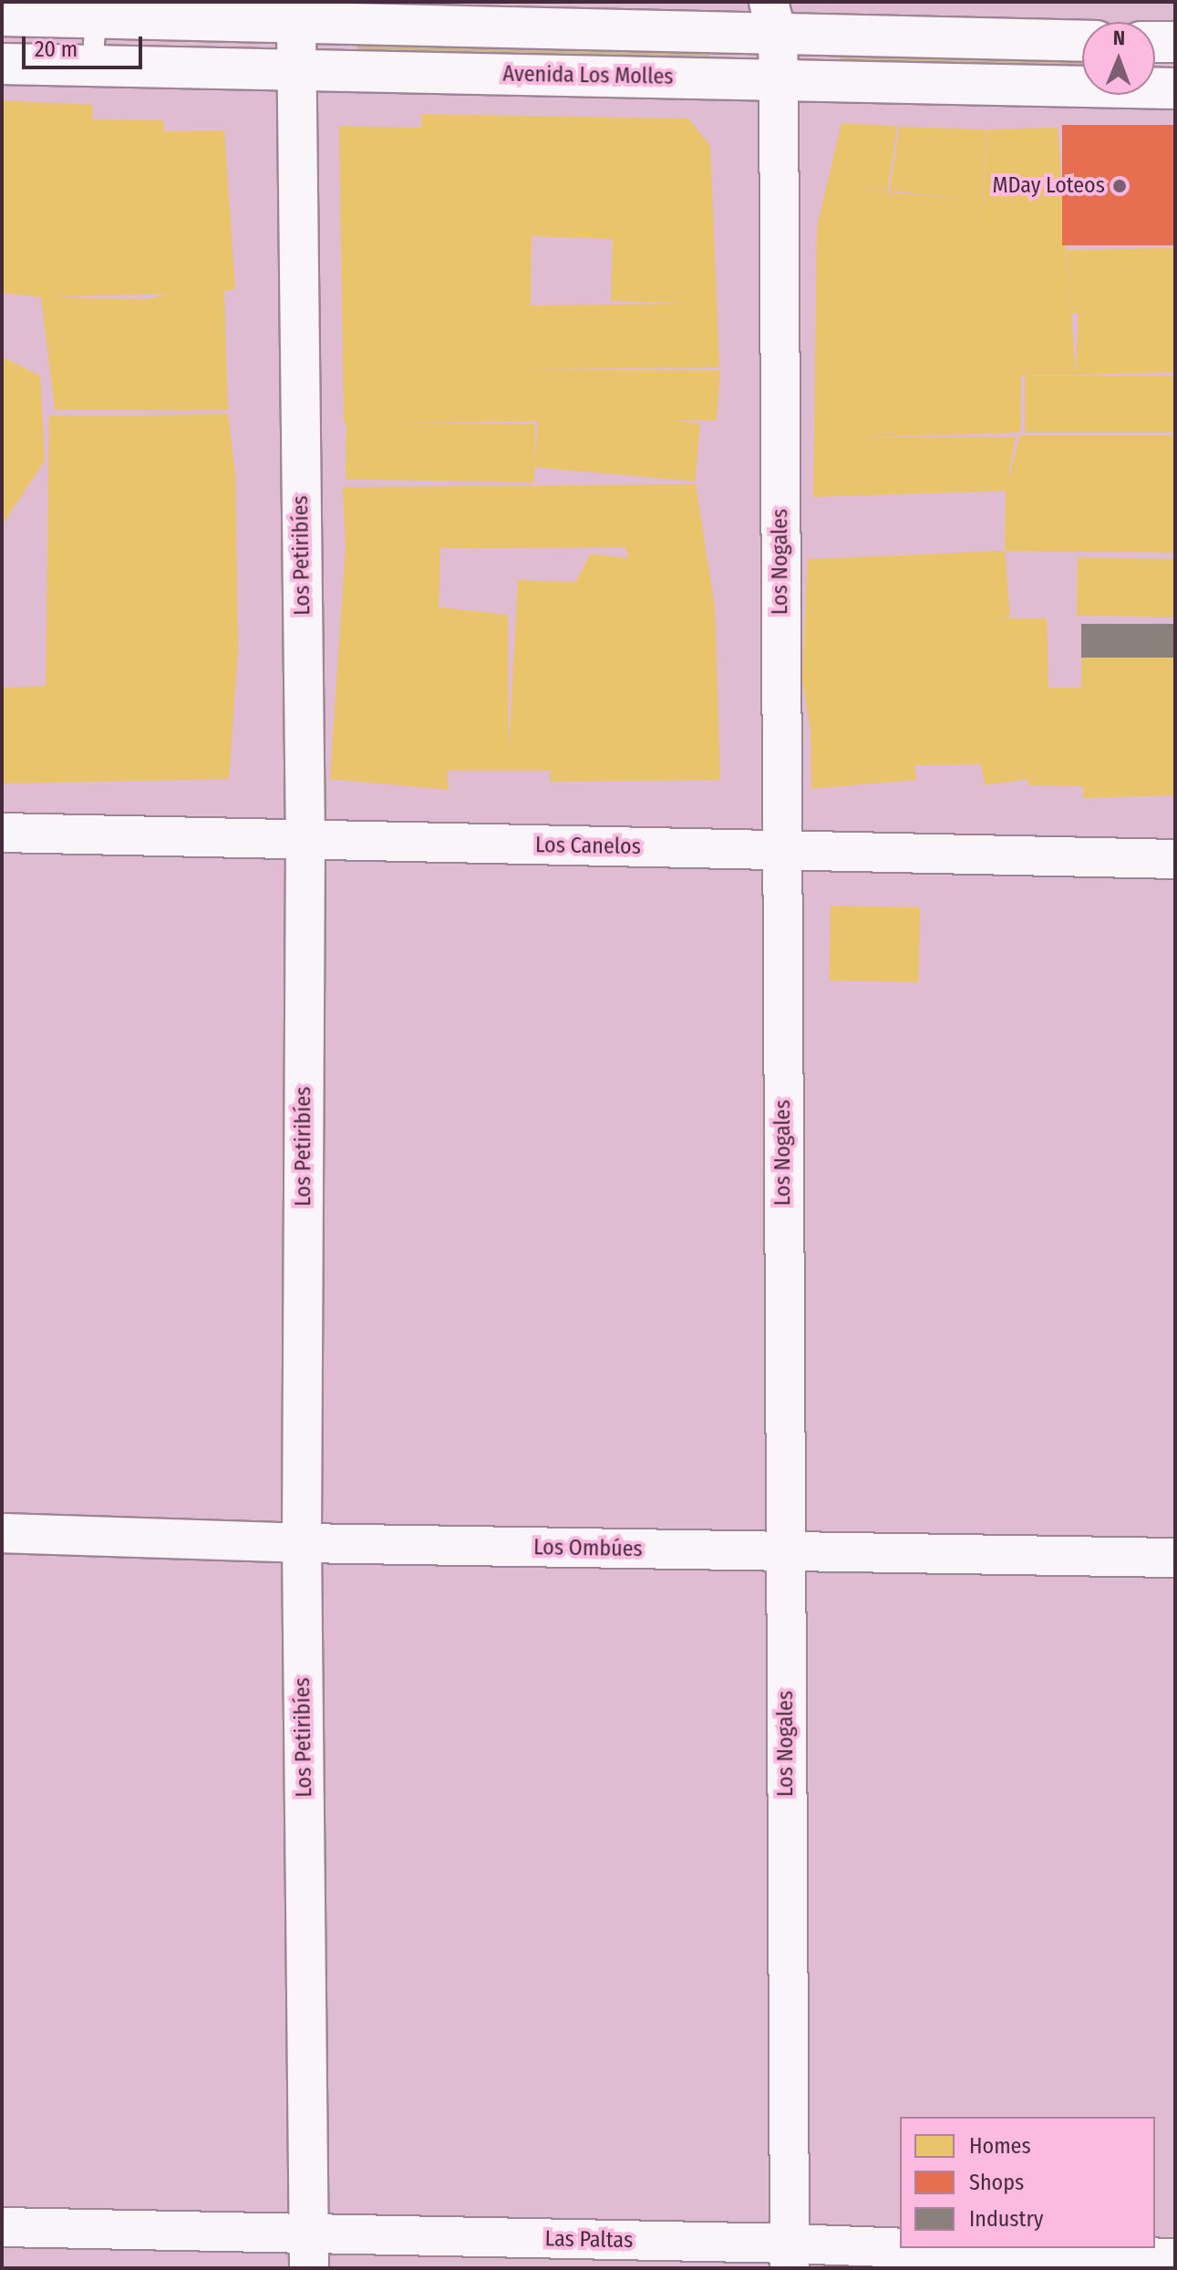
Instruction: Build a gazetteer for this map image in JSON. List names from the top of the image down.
{
  "streets": {
    "street": [
      "Avenida Los Molles",
      "Los Petiribíes",
      "Los Nogales",
      "Los Canelos",
      "Los Ombúes",
      "Las Paltas"
    ]
  },
  "crossings": [
    ["Avenida Los Molles", "Los Petiribíes"],
    ["Avenida Los Molles", "Los Nogales"],
    ["Los Petiribíes", "Los Canelos"],
    ["Los Petiribíes", "Los Ombúes"],
    ["Los Petiribíes", "Las Paltas"],
    ["Los Nogales", "Los Canelos"],
    ["Los Nogales", "Los Ombúes"],
    ["Los Nogales", "Las Paltas"]
  ],
  "places": ["MDay Loteos"],
  "legend": ["Homes", "Shops", "Industry"],
  "scale_bar": "20 m",
  "north": "top"
}
